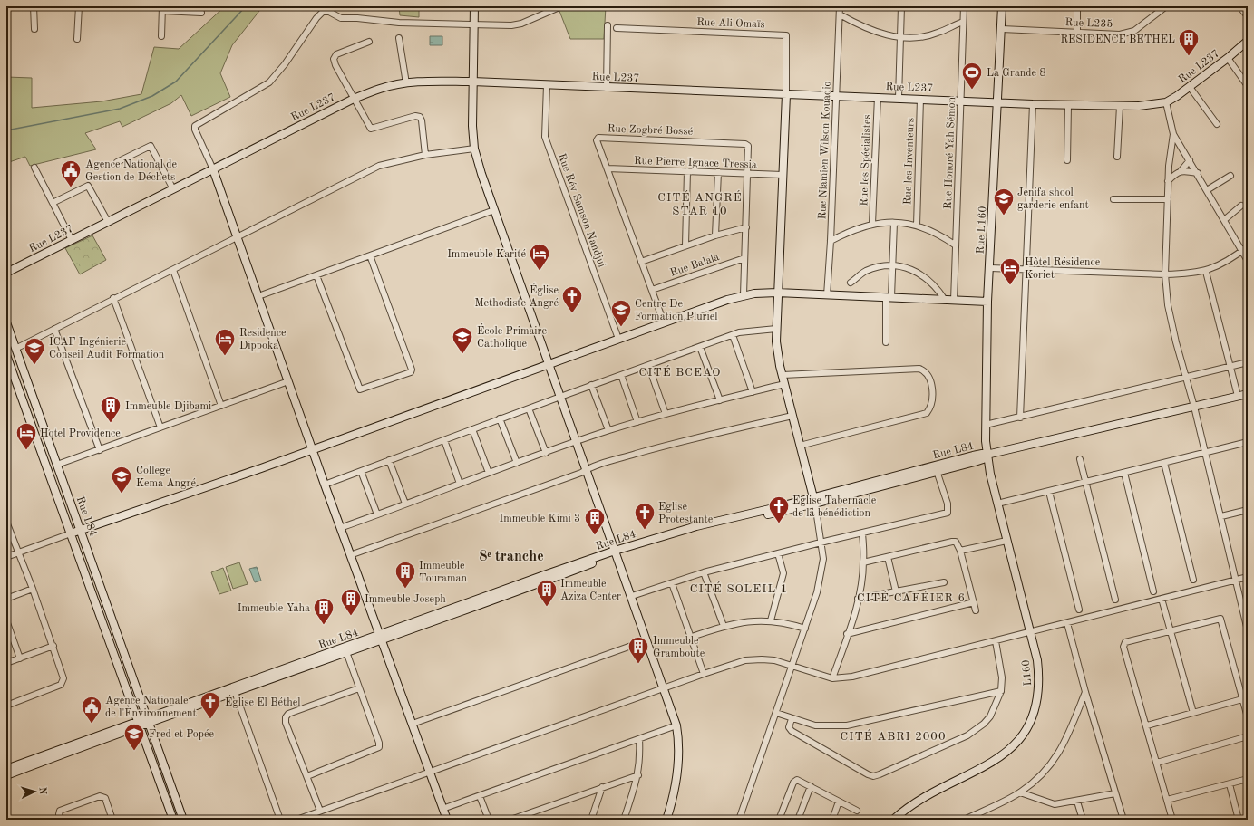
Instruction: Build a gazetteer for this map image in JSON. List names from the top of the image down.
{
  "streets": {
    "street": [
      "Rue Ali Omaïs",
      "Rue L235",
      "Rue L237",
      "Rue Zogbré Bossé",
      "Rue Niamien Wilson Kouadio",
      "Rue Honoré Yah Sémon",
      "Rue les Spécialistes",
      "Rue les Inventeurs",
      "Rue Pierre Ignace Tressia",
      "Rue Rév Samson Nandjui",
      "Rue L160",
      "Rue Balala",
      "Rue L84",
      "L160"
    ]
  },
  "crossings": [
    ["Rue Ali Omaïs", "Rue L237"],
    ["Rue L235", "Rue L160"],
    ["Rue L237", "Rue Niamien Wilson Kouadio"],
    ["Rue L237", "Rue Honoré Yah Sémon"],
    ["Rue L237", "Rue les Spécialistes"],
    ["Rue L237", "Rue les Inventeurs"],
    ["Rue L237", "Rue Rév Samson Nandjui"],
    ["Rue L237", "Rue L160"],
    ["Rue Zogbré Bossé", "Rue Pierre Ignace Tressia"],
    ["Rue Zogbré Bossé", "Rue Balala"],
    ["Rue L160", "Rue L84"],
    ["Rue L160", "L160"],
    ["Rue L84", "L160"]
  ],
  "districts": [
    "CITÉ ANGRÉ STAR 10",
    "CITÉ BCEAO",
    "8ᵉ tranche",
    "CITÉ SOLEIL 1",
    "CITÉ CAFÉIER 6",
    "CITÉ ABRI 2000"
  ],
  "places": {
    "building": [
      "RESIDENCE BETHEL",
      "Immeuble Djibami",
      "Immeuble Kimi 3",
      "Immeuble Touraman",
      "Immeuble Aziza Center",
      "Immeuble Joseph",
      "Immeuble Yaha",
      "Immeuble Gramboute"
    ],
    "sports": ["La Grande 8"],
    "public building": ["Agence National de Gestion de Déchets", "Agence Nationale de l'Environnement"],
    "school or university": [
      "Jenifa shool garderie enfant",
      "Centre De Formation Pluriel",
      "École Primaire Catholique",
      "ICAF Ingénierie Conseil Audit Formation",
      "College Kema Angré",
      "Fred et Popée"
    ],
    "hotel": [
      "Immeuble Karité",
      "Hôtel Résidence Koriet",
      "Residence Dippoka",
      "Hotel Providence"
    ],
    "church": [
      "Église Methodiste Angré",
      "Eglise Tabernacle de la bénédiction",
      "Eglise Protestante",
      "Église El Béthel"
    ]
  },
  "north": "right"
}
